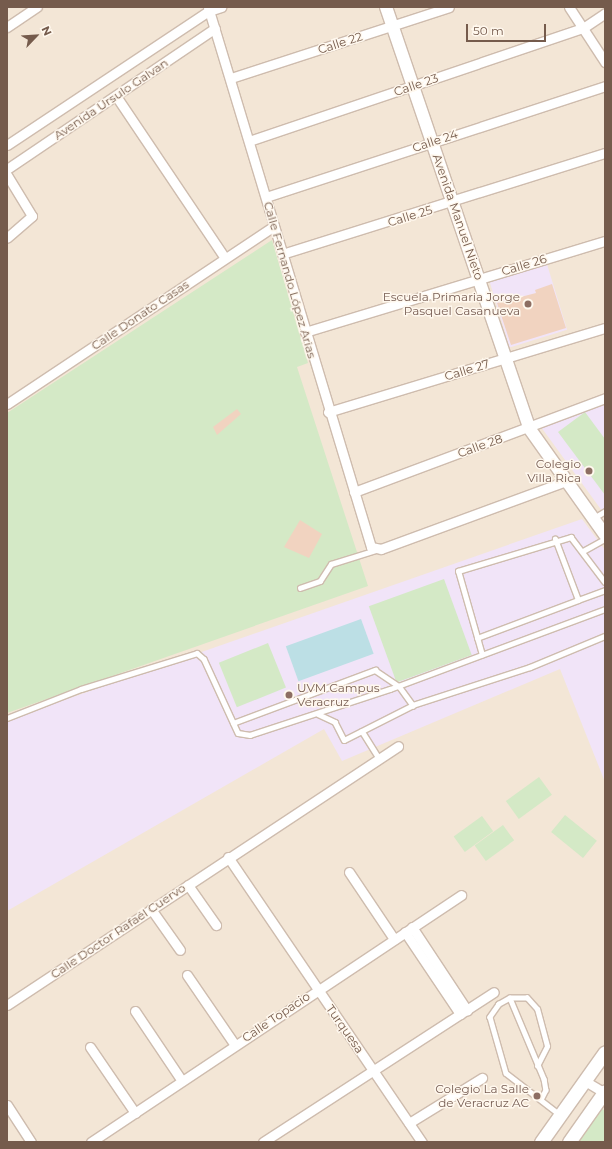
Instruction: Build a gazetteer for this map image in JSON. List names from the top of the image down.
{
  "streets": {
    "street": [
      "Calle 22",
      "Calle 23",
      "Avenida Ursulo Galvan",
      "Calle 24",
      "Calle 25",
      "Avenida Manuel Nieto",
      "Calle 26",
      "Calle Fernando López Arias",
      "Calle Donato Casas",
      "Calle 27",
      "Calle 28",
      "Calle Doctor Rafaél Cuervo",
      "Calle Topacio",
      "Turquesa"
    ]
  },
  "crossings": [
    ["Calle 22", "Avenida Manuel Nieto"],
    ["Calle 22", "Calle Fernando López Arias"],
    ["Calle 23", "Avenida Manuel Nieto"],
    ["Calle 23", "Calle Fernando López Arias"],
    ["Avenida Ursulo Galvan", "Calle Fernando López Arias"],
    ["Calle 24", "Avenida Manuel Nieto"],
    ["Calle 24", "Calle Fernando López Arias"],
    ["Calle 25", "Avenida Manuel Nieto"],
    ["Calle 25", "Calle Fernando López Arias"],
    ["Avenida Manuel Nieto", "Calle 26"],
    ["Avenida Manuel Nieto", "Calle 27"],
    ["Avenida Manuel Nieto", "Calle 28"],
    ["Calle 26", "Calle Fernando López Arias"],
    ["Calle Fernando López Arias", "Calle Donato Casas"],
    ["Calle Fernando López Arias", "Calle 27"],
    ["Calle Fernando López Arias", "Calle 28"],
    ["Calle Doctor Rafaél Cuervo", "Turquesa"],
    ["Calle Topacio", "Turquesa"]
  ],
  "places": [
    "Escuela Primaria Jorge Pasquel Casanueva",
    "Colegio Villa Rica",
    "UVM Campus Veracruz",
    "Colegio La Salle de Veracruz AC"
  ],
  "scale_bar": "50 m",
  "north": "top right"
}
